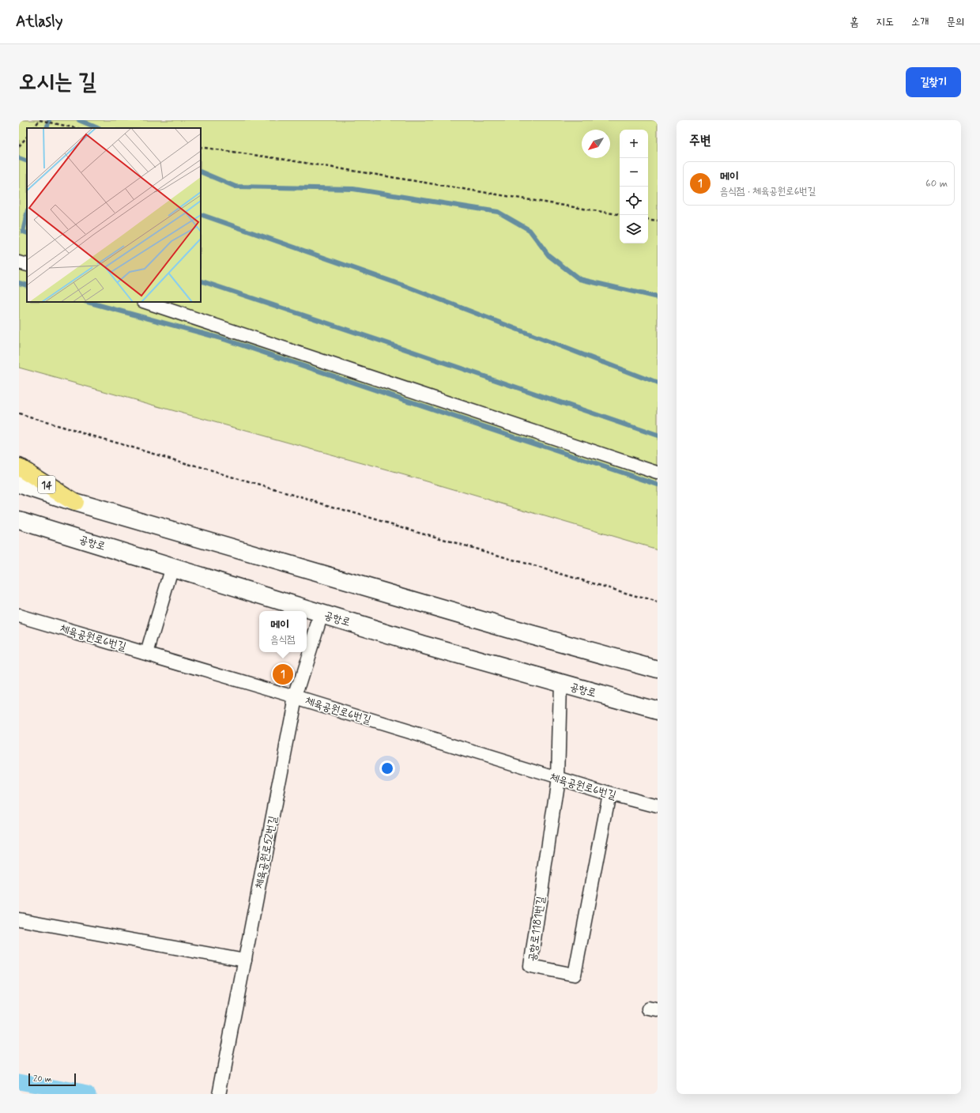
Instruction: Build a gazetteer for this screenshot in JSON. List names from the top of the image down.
{
  "streets": {
    "main road": ["14", "공항로"],
    "street": ["체육공원로6번길", "체육공원로52번길", "공항로1181번길"]
  },
  "crossings": [
    ["공항로", "체육공원로52번길"],
    ["공항로", "공항로1181번길"],
    ["체육공원로6번길", "체육공원로52번길"],
    ["체육공원로6번길", "공항로1181번길"]
  ],
  "scale_bar": "20 m",
  "north": "bottom left",
  "page": {
    "header": "Atlasly",
    "nav": [
      "홈",
      "지도",
      "소개",
      "문의"
    ],
    "buttons": "길찾기",
    "title": "오시는 길",
    "heading": "주변",
    "map_buttons": ["+", "−"],
    "list": [
      {
        "mark": "1",
        "name": "메이",
        "note": "음식점 · 체육공원로6번길",
        "value": "60 m"
      }
    ],
    "popup": ["메이", "음식점"],
    "pins": "1",
    "scale": "20 m"
  }
}
